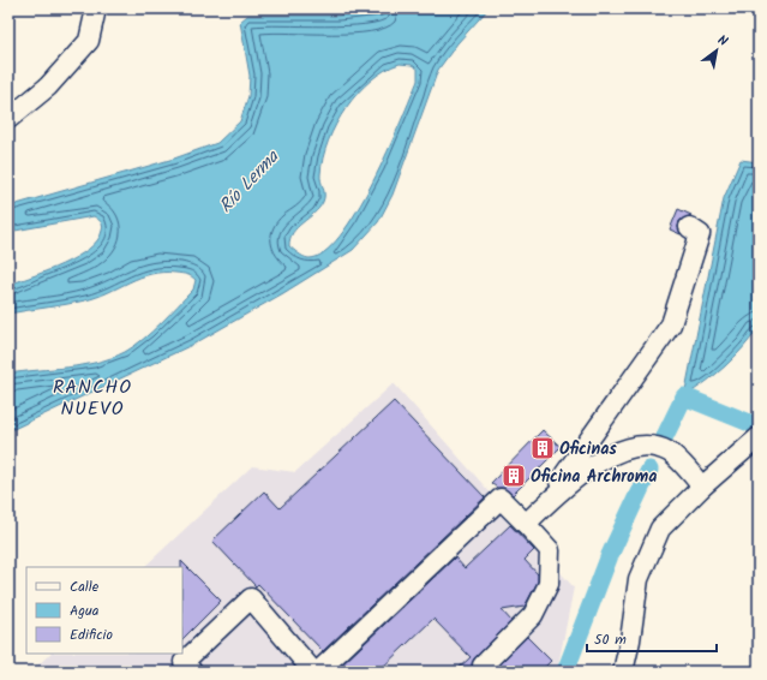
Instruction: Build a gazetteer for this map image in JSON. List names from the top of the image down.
{
  "districts": ["RANCHO NUEVO"],
  "water": ["Río Lerma"],
  "places": {
    "building": ["Oficinas", "Oficina Archroma"]
  },
  "legend": ["Calle", "Agua", "Edificio"],
  "scale_bar": "50 m",
  "north": "top right"
}
